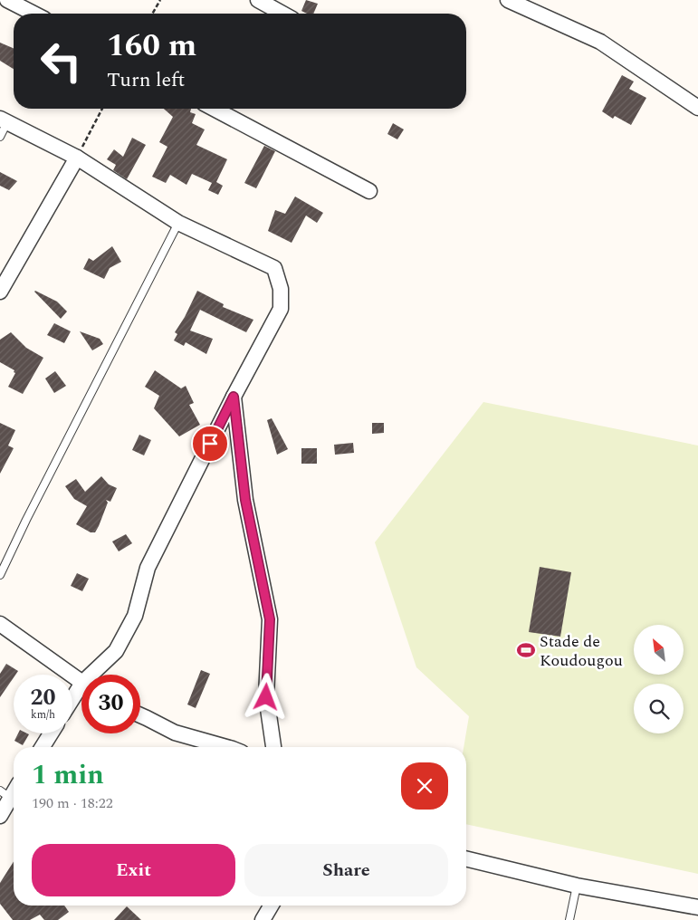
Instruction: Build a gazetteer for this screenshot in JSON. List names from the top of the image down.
{
  "places": {
    "sports": ["Stade de Koudougou"]
  },
  "north": "top left",
  "page": {
    "turn": ["160 m", "Turn left"],
    "speed": "20 km/h",
    "limit": "30",
    "heading": ["1 min", "190 m · 18:22"],
    "buttons": ["Exit", "Share"]
  }
}
